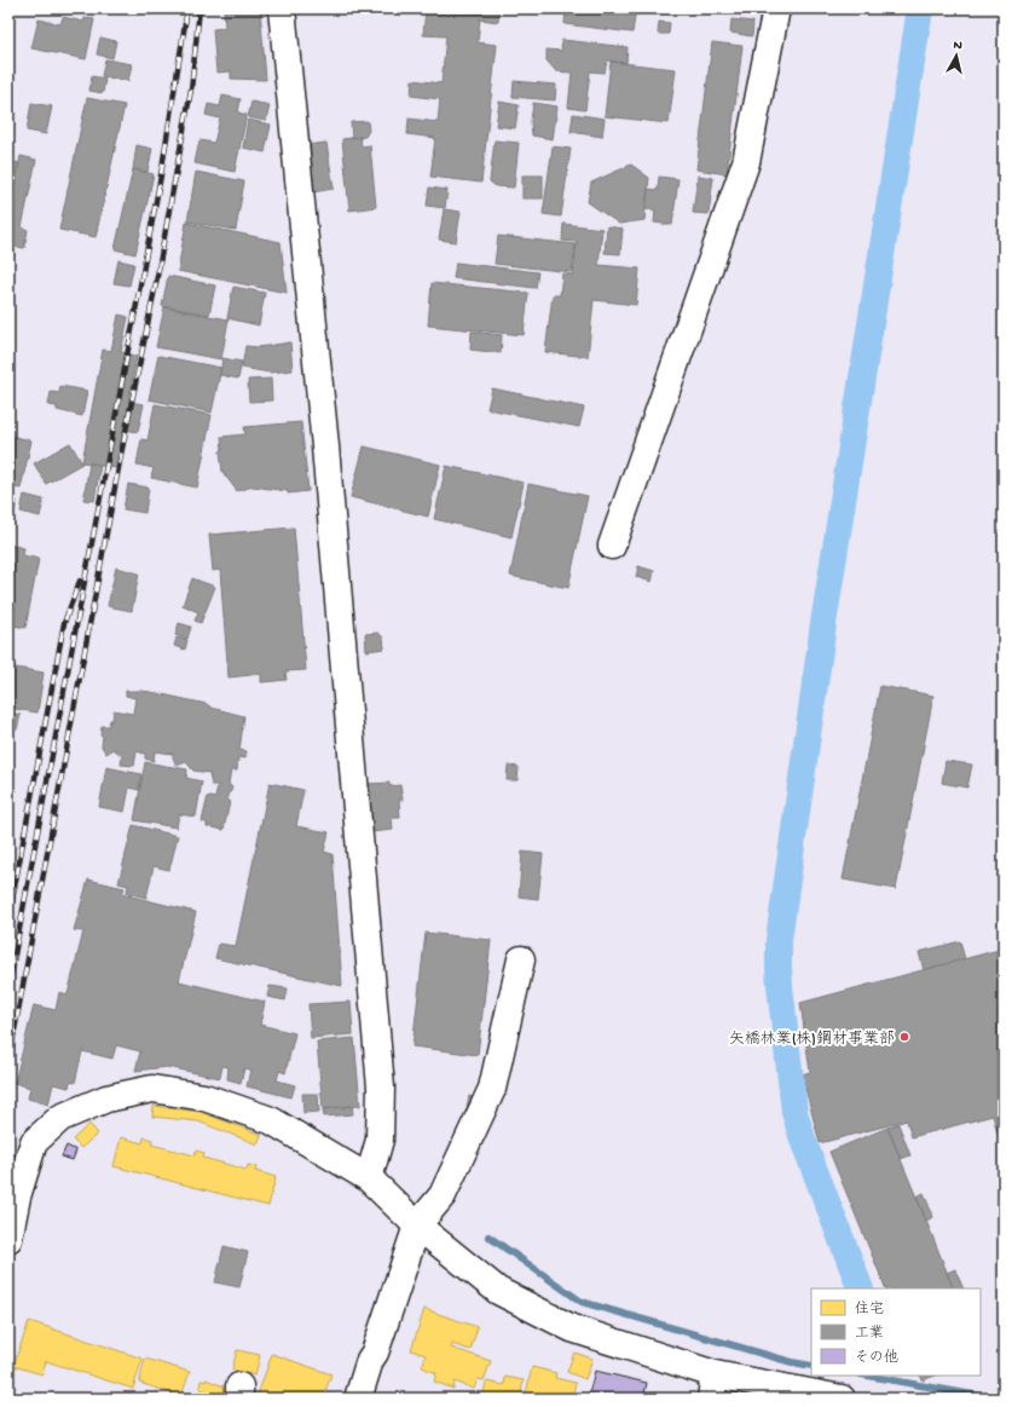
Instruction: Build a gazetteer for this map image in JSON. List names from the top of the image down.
{
  "places": ["矢橋林業(株)鋼材事業部"],
  "legend": ["住宅", "工業", "その他"],
  "north": "top"
}
